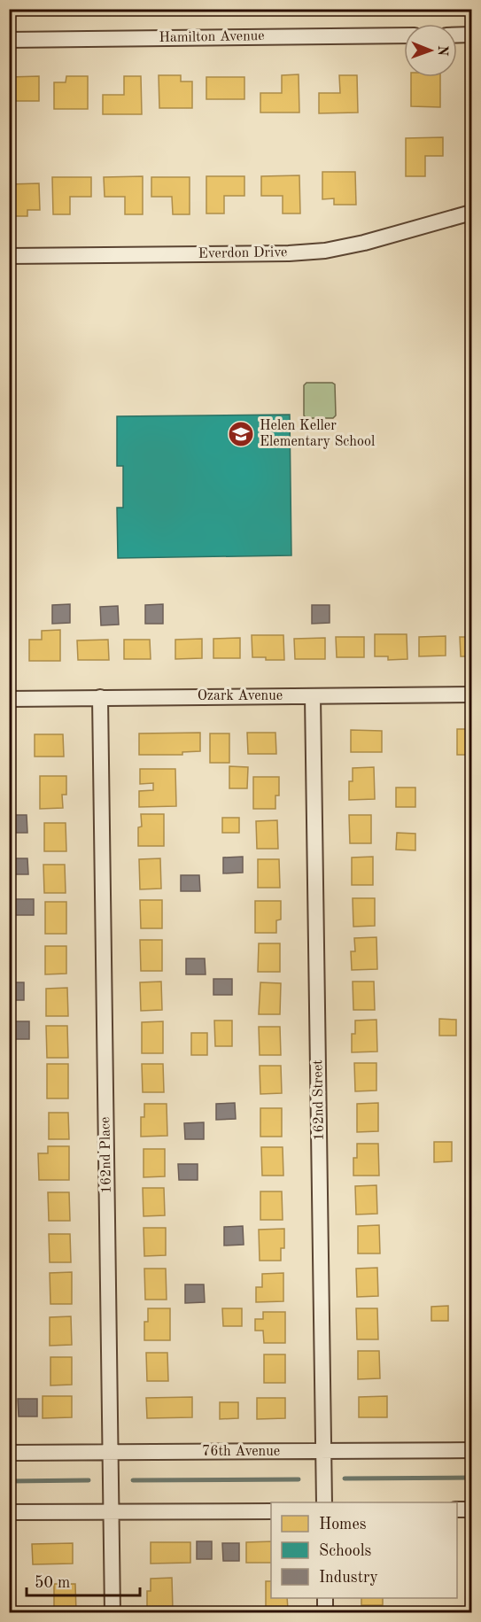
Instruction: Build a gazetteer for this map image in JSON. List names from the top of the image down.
{
  "streets": {
    "street": [
      "Hamilton Avenue",
      "Everdon Drive",
      "Ozark Avenue",
      "162nd Street",
      "162nd Place",
      "76th Avenue"
    ]
  },
  "crossings": [
    ["Ozark Avenue", "162nd Street"],
    ["Ozark Avenue", "162nd Place"],
    ["162nd Street", "76th Avenue"],
    ["162nd Place", "76th Avenue"]
  ],
  "places": {
    "school or university": ["Helen Keller Elementary School"]
  },
  "legend": ["Homes", "Schools", "Industry"],
  "scale_bar": "50 m",
  "north": "right"
}
